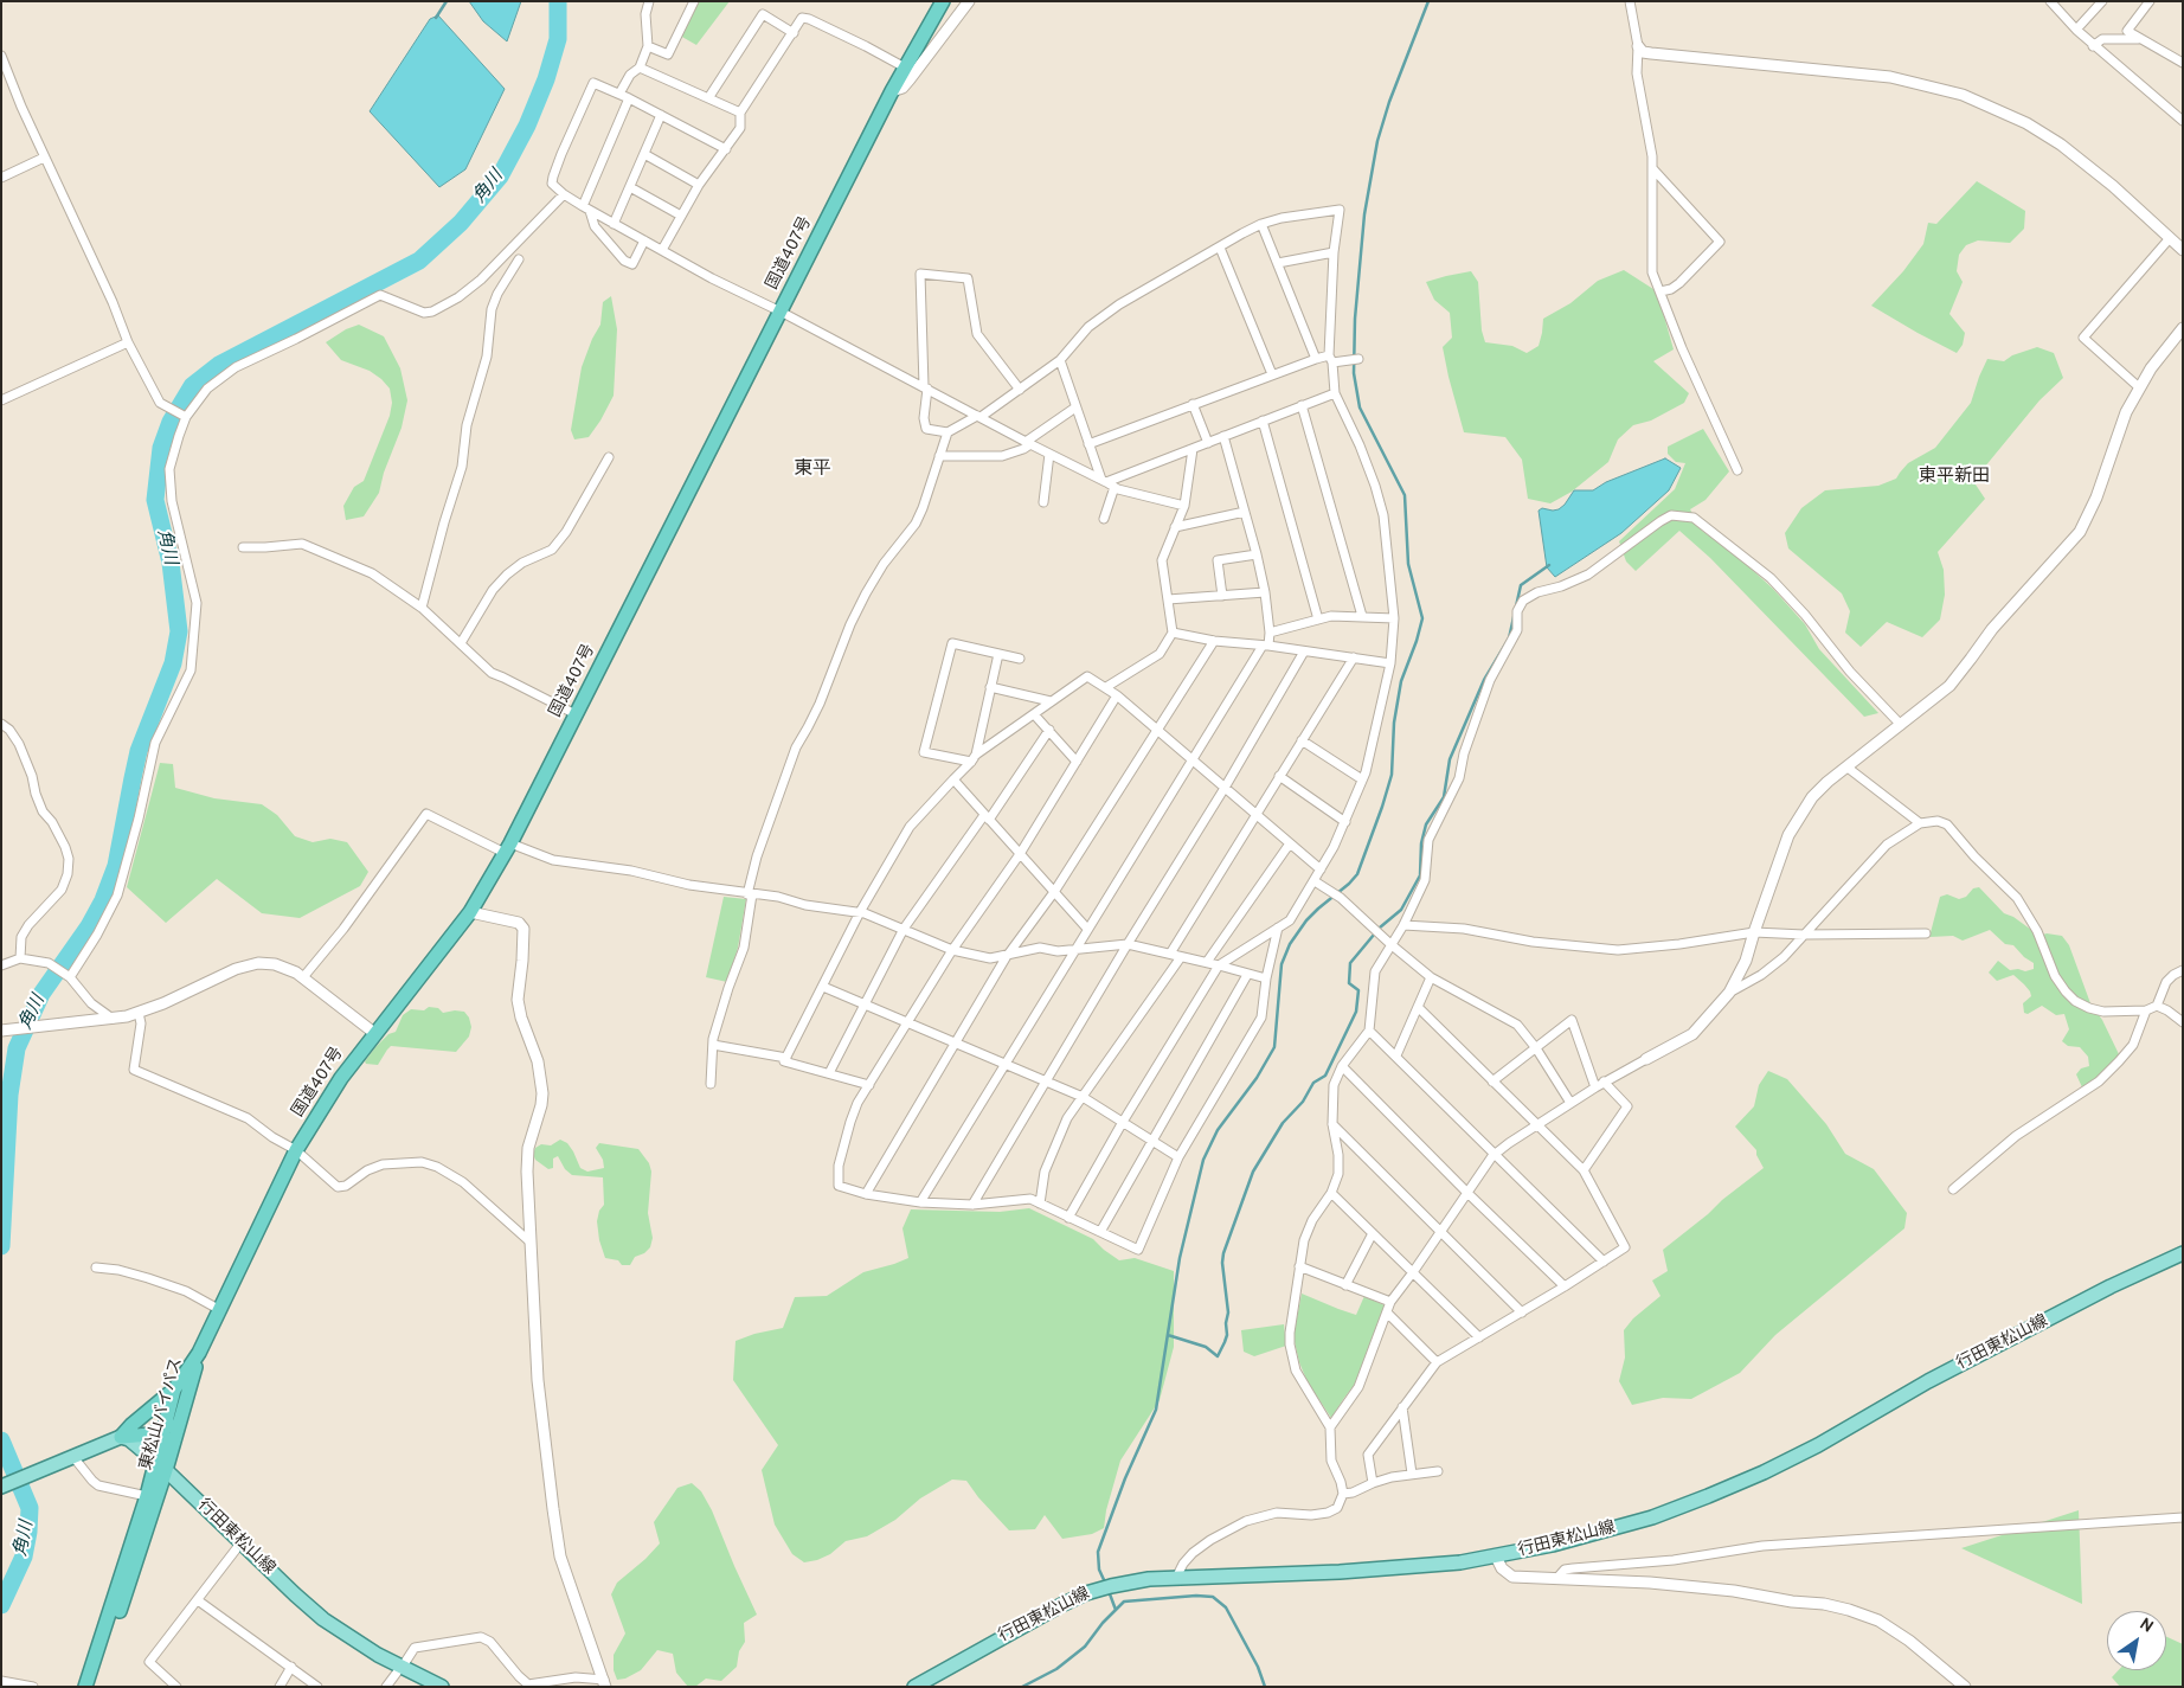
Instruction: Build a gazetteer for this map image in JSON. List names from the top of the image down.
{
  "streets": {
    "highway": ["国道407号", "東松山バイパス"],
    "main road": ["行田東松山線"]
  },
  "crossings": [
    ["国道407号", "東松山バイパス"],
    ["行田東松山線", "東松山バイパス"]
  ],
  "districts": ["東平", "東平新田"],
  "water": ["角川"],
  "north": "top right"
}
